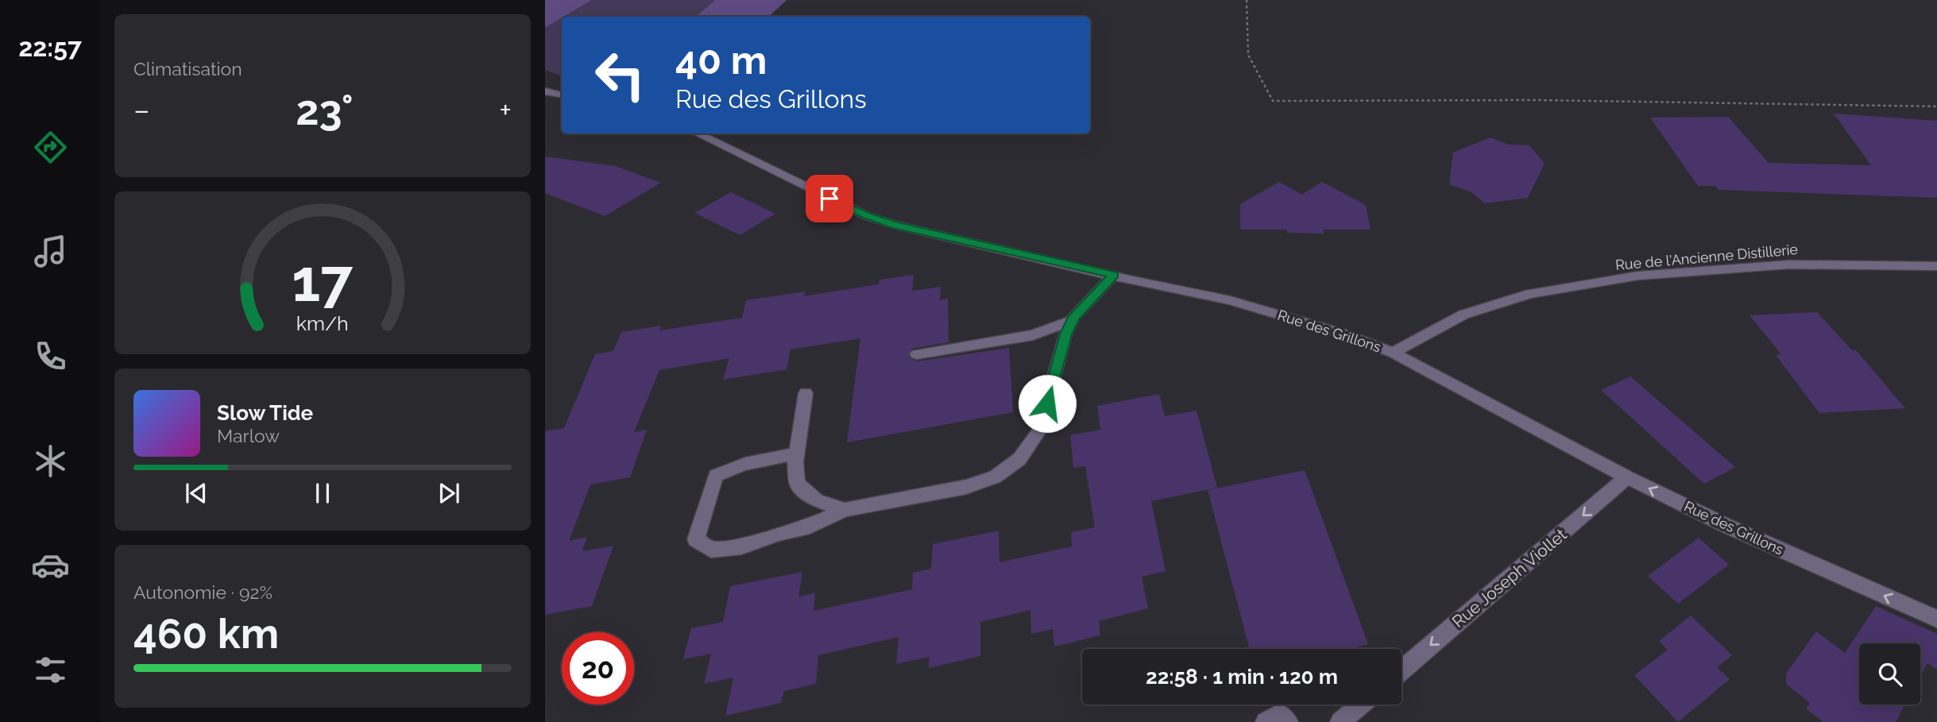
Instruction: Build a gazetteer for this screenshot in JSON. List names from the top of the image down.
{
  "streets": {
    "street": ["Rue de l'Ancienne Distillerie", "Rue des Grillons", "Rue Joseph Viollet"]
  },
  "crossings": [
    ["Rue de l'Ancienne Distillerie", "Rue des Grillons"],
    ["Rue des Grillons", "Rue Joseph Viollet"]
  ],
  "one_way": ["Rue Joseph Viollet"],
  "page": {
    "tabs": "22:57",
    "tile": [
      "Climatisation",
      ["Autonomie · 92%", "460 km"]
    ],
    "turn": ["40 m", "Rue des Grillons"],
    "heat": ["−", "23°", "+"],
    "song": ["Slow Tide", "Marlow"],
    "limit": "20",
    "trip": "22:58 · 1 min · 120 m",
    "gauge": ["17", "km/h"]
  }
}
